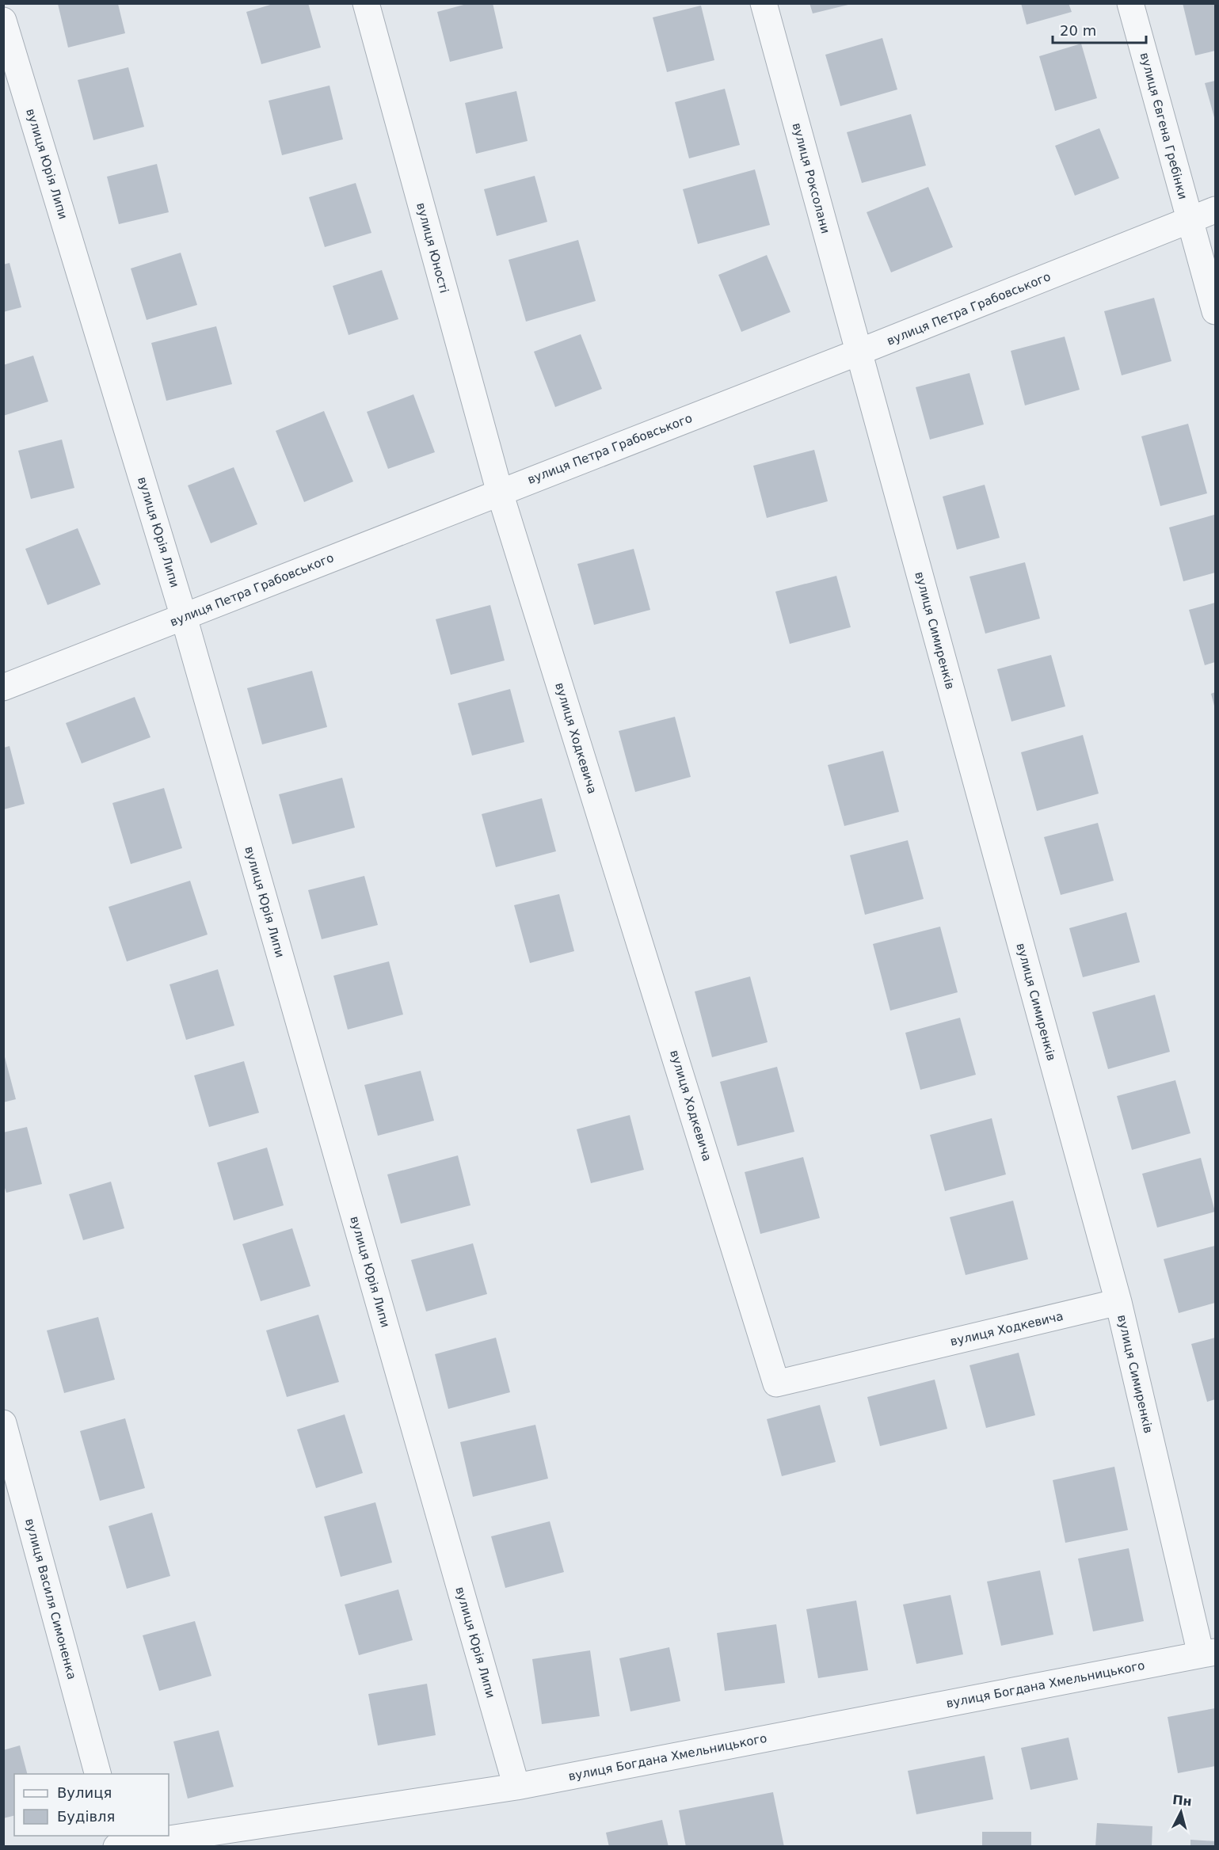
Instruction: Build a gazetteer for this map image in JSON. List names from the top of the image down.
{
  "streets": {
    "street": [
      "вулиця Євгена Гребінки",
      "вулиця Юрія Липи",
      "вулиця Роксолани",
      "вулиця Юності",
      "вулиця Петра Грабовського",
      "вулиця Симиренків",
      "вулиця Ходкевича",
      "вулиця Василя Симоненка",
      "вулиця Богдана Хмельницького"
    ]
  },
  "crossings": [
    ["вулиця Євгена Гребінки", "вулиця Петра Грабовського"],
    ["вулиця Юрія Липи", "вулиця Петра Грабовського"],
    ["вулиця Юрія Липи", "вулиця Богдана Хмельницького"],
    ["вулиця Роксолани", "вулиця Петра Грабовського"],
    ["вулиця Роксолани", "вулиця Симиренків"],
    ["вулиця Юності", "вулиця Петра Грабовського"],
    ["вулиця Юності", "вулиця Ходкевича"],
    ["вулиця Петра Грабовського", "вулиця Симиренків"],
    ["вулиця Петра Грабовського", "вулиця Ходкевича"],
    ["вулиця Симиренків", "вулиця Ходкевича"],
    ["вулиця Симиренків", "вулиця Богдана Хмельницького"]
  ],
  "legend": ["Вулиця", "Будівля"],
  "scale_bar": "20 m",
  "north": "top"
}
